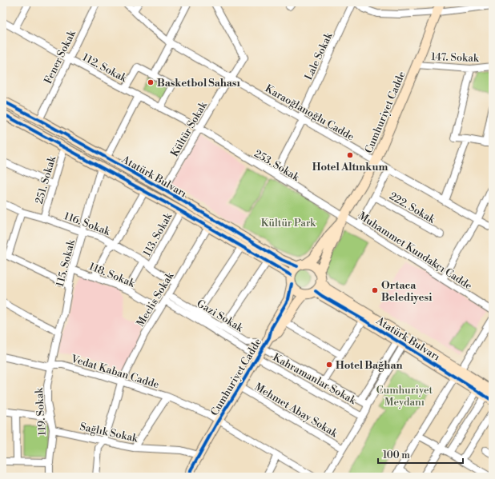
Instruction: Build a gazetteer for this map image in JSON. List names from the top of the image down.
{
  "streets": {
    "main road": ["Cumhuriyet Cadde", "Atatürk Bulvarı"],
    "street": [
      "Lale Sokak",
      "Fener Sokak",
      "147. Sokak",
      "112. Sokak",
      "Karaoğlanoğlu Cadde",
      "Kültür Sokak",
      "253. Sokak",
      "251. Sokak",
      "222. Sokak",
      "116. Sokak",
      "113. Sokak",
      "Muhammet Kundakçı Cadde",
      "115. Sokak",
      "118. Sokak",
      "Meclis Sokak",
      "Gazi Sokak",
      "Vedat Kaban Cadde",
      "Kahramanlar Sokak",
      "Mehmet Abay Sokak",
      "119. Sokak",
      "Sağlık Sokak"
    ]
  },
  "crossings": [
    ["Lale Sokak", "Karaoğlanoğlu Cadde"],
    ["Lale Sokak", "253. Sokak"],
    ["Fener Sokak", "112. Sokak"],
    ["Fener Sokak", "Atatürk Bulvarı"],
    ["147. Sokak", "Cumhuriyet Cadde"],
    ["112. Sokak", "Kültür Sokak"],
    ["112. Sokak", "253. Sokak"],
    ["Karaoğlanoğlu Cadde", "Cumhuriyet Cadde"],
    ["Karaoğlanoğlu Cadde", "Kültür Sokak"],
    ["Cumhuriyet Cadde", "253. Sokak"],
    ["Cumhuriyet Cadde", "Atatürk Bulvarı"],
    ["Cumhuriyet Cadde", "Muhammet Kundakçı Cadde"],
    ["Cumhuriyet Cadde", "Gazi Sokak"],
    ["Cumhuriyet Cadde", "Vedat Kaban Cadde"],
    ["Cumhuriyet Cadde", "Kahramanlar Sokak"],
    ["Cumhuriyet Cadde", "Mehmet Abay Sokak"],
    ["Cumhuriyet Cadde", "Sağlık Sokak"],
    ["Kültür Sokak", "253. Sokak"],
    ["Kültür Sokak", "Atatürk Bulvarı"],
    ["253. Sokak", "Muhammet Kundakçı Cadde"],
    ["Atatürk Bulvarı", "251. Sokak"],
    ["Atatürk Bulvarı", "113. Sokak"],
    ["Atatürk Bulvarı", "115. Sokak"],
    ["Atatürk Bulvarı", "Meclis Sokak"],
    ["251. Sokak", "116. Sokak"],
    ["116. Sokak", "113. Sokak"],
    ["116. Sokak", "115. Sokak"],
    ["116. Sokak", "Meclis Sokak"],
    ["113. Sokak", "118. Sokak"],
    ["115. Sokak", "118. Sokak"],
    ["115. Sokak", "Vedat Kaban Cadde"],
    ["115. Sokak", "119. Sokak"],
    ["118. Sokak", "Meclis Sokak"],
    ["Meclis Sokak", "Gazi Sokak"],
    ["Meclis Sokak", "Vedat Kaban Cadde"],
    ["Meclis Sokak", "Sağlık Sokak"],
    ["Gazi Sokak", "Kahramanlar Sokak"],
    ["Vedat Kaban Cadde", "119. Sokak"],
    ["119. Sokak", "Sağlık Sokak"]
  ],
  "parks": ["Kültür Park", "Cumhuriyet Meydanı"],
  "places": [
    "Basketbol Sahası",
    "Hotel Altınkum",
    "Ortaca Belediyesi",
    "Hotel Bağhan"
  ],
  "scale_bar": "100 m"
}
